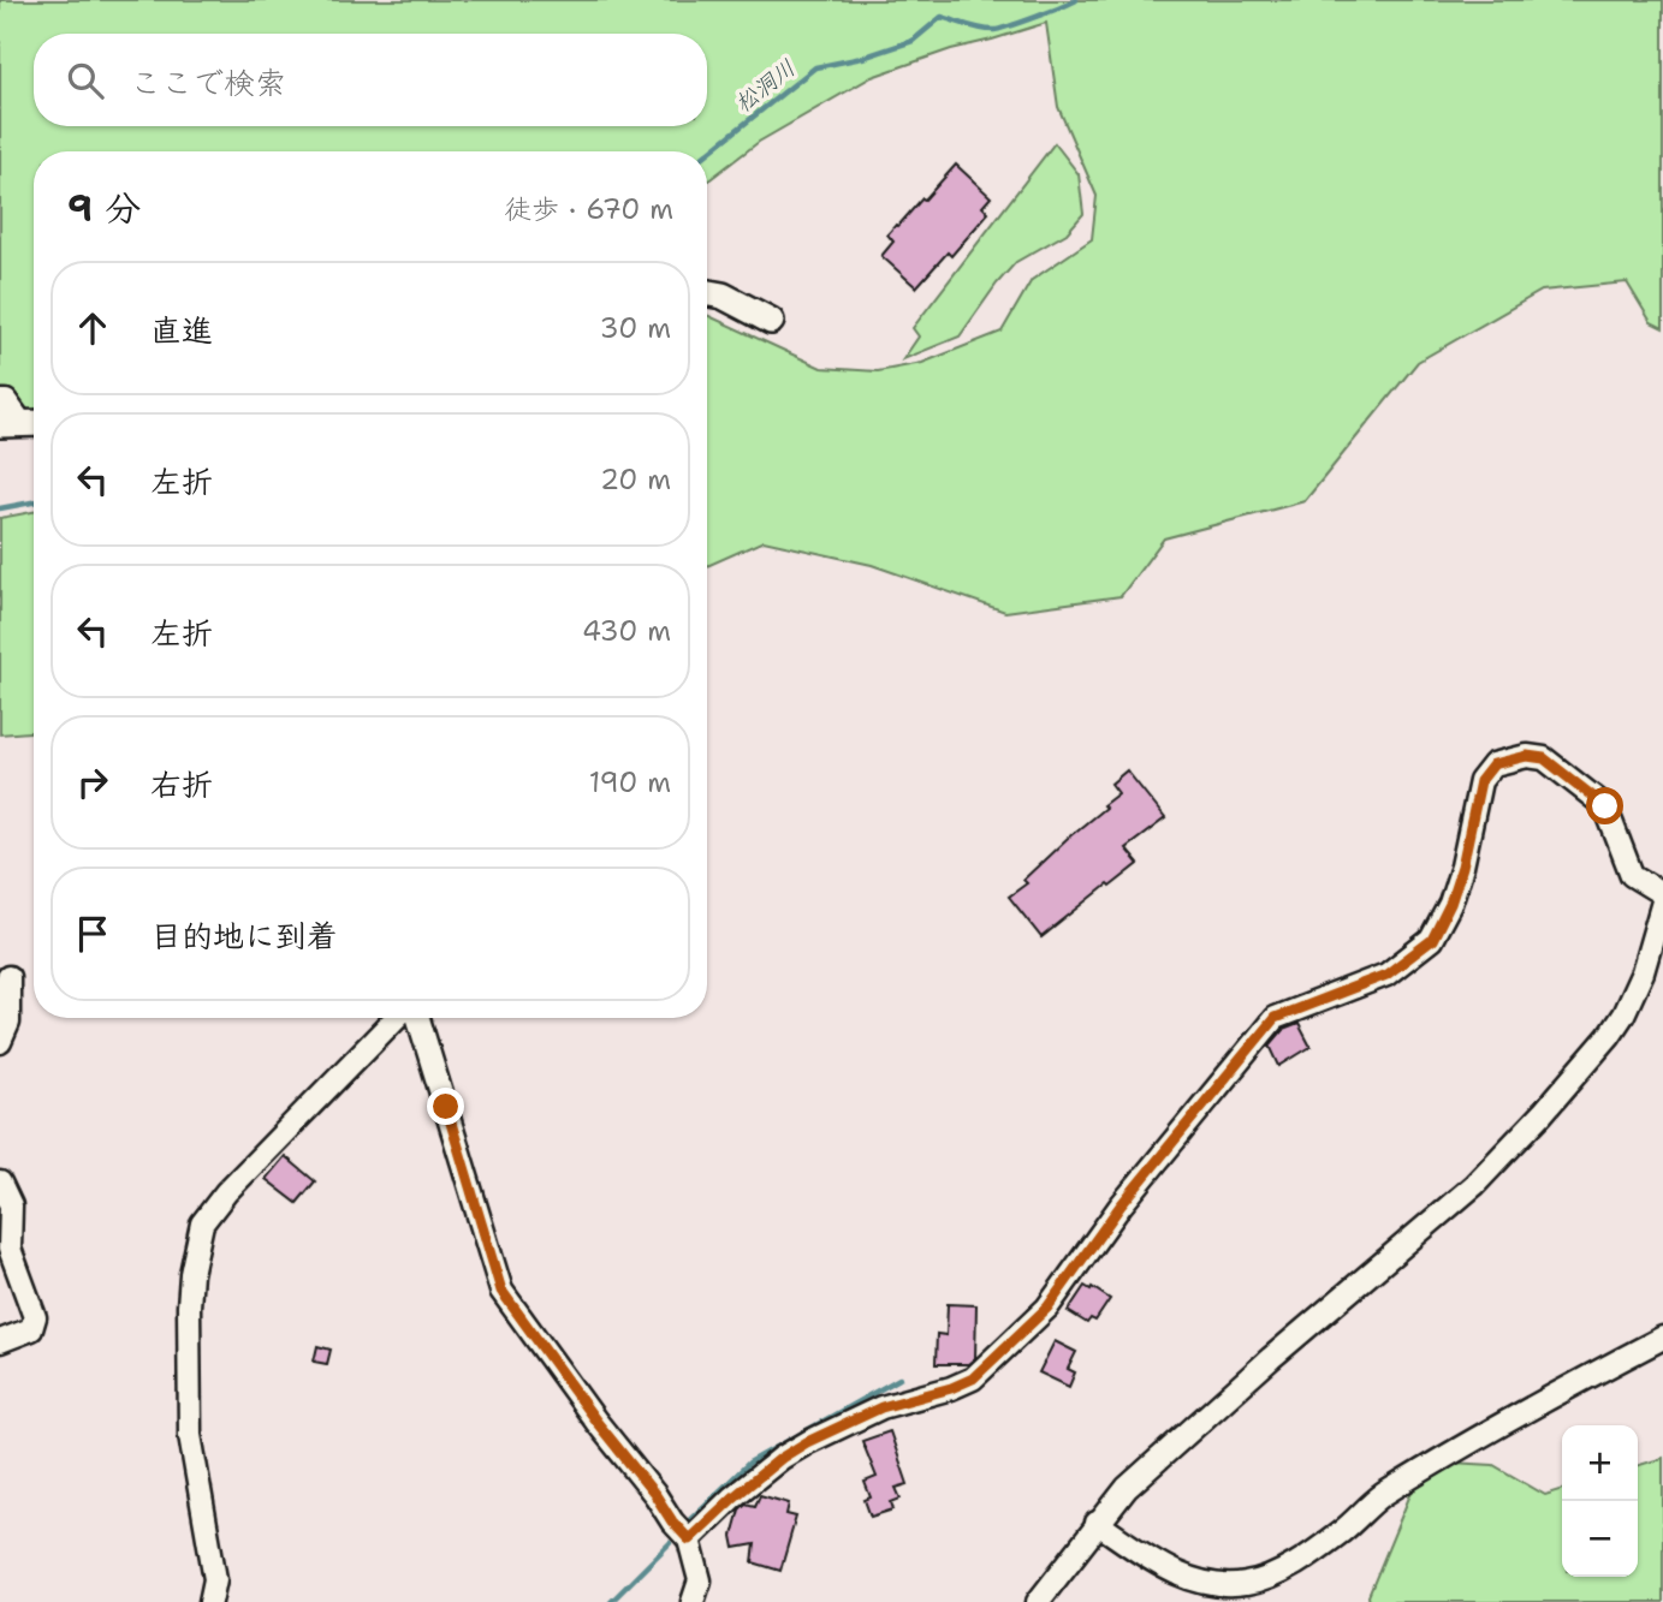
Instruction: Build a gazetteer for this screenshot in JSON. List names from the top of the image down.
{
  "water": ["松洞川"],
  "page": {
    "search": "ここで検索",
    "heading": ["9 分", "徒歩 · 670 m"],
    "list": [
      ["直進", "30 m"],
      ["左折", "20 m"],
      ["左折", "430 m"],
      ["右折", "190 m"],
      "目的地に到着"
    ],
    "map_buttons": ["+", "−"]
  }
}
